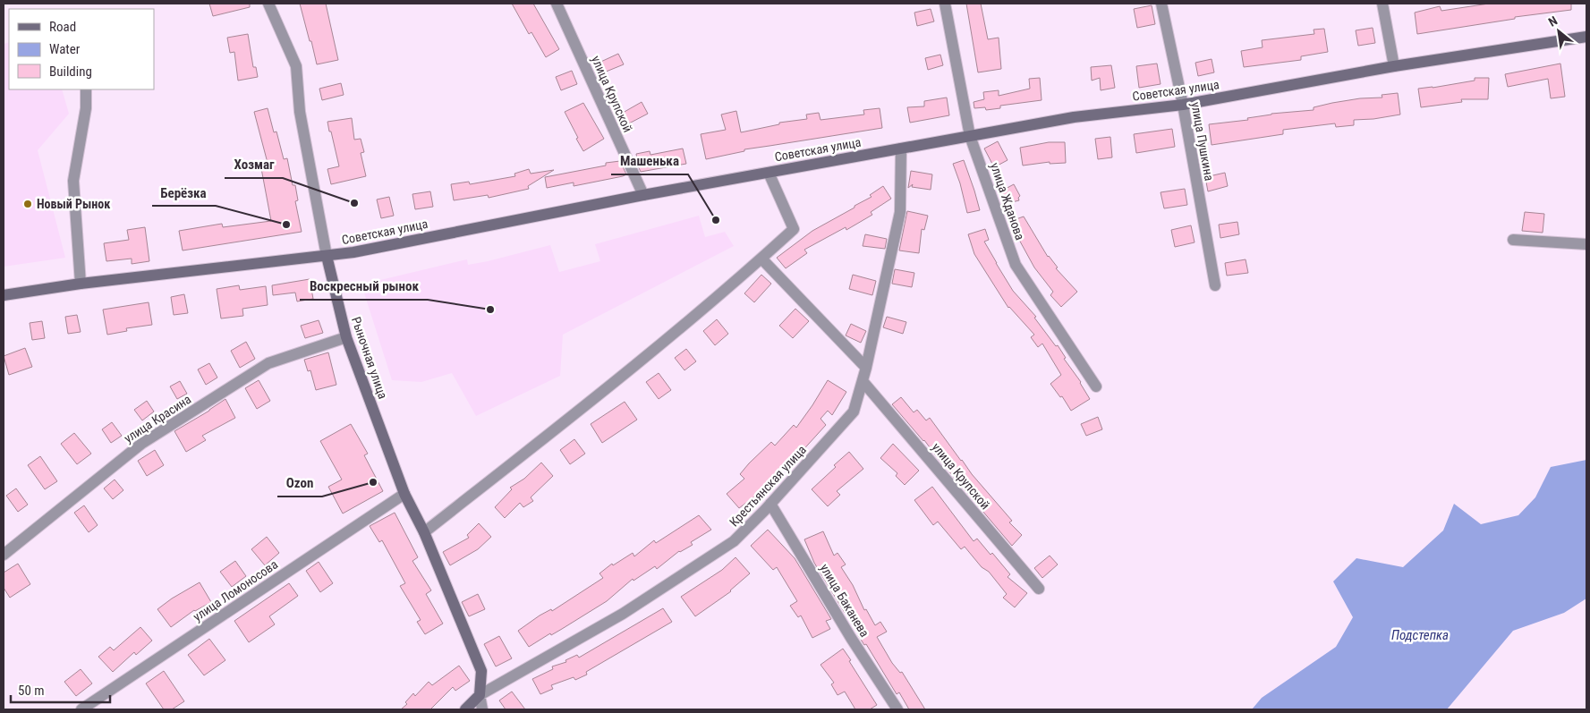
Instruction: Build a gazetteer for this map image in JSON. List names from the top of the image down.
{
  "streets": {
    "street": [
      "Советская улица",
      "улица Крупской",
      "улица Пушкина",
      "улица Жданова",
      "Рыночная улица",
      "улица Красина",
      "Крестьянская улица",
      "улица Ломоносова",
      "улица Баканева"
    ]
  },
  "crossings": [
    ["Советская улица", "улица Крупской"],
    ["Советская улица", "улица Пушкина"],
    ["Советская улица", "улица Жданова"],
    ["Советская улица", "Рыночная улица"],
    ["Советская улица", "Крестьянская улица"],
    ["улица Крупской", "Крестьянская улица"],
    ["Рыночная улица", "улица Красина"],
    ["Рыночная улица", "Крестьянская улица"],
    ["Рыночная улица", "улица Ломоносова"],
    ["Крестьянская улица", "улица Баканева"]
  ],
  "water": ["Подстепка"],
  "places": [
    "Хозмаг",
    "Новый Рынок",
    "Машенька",
    "Берёзка",
    "Воскресный рынок",
    "Ozon"
  ],
  "legend": ["Road", "Water", "Building"],
  "scale_bar": "50 m",
  "north": "top left"
}
